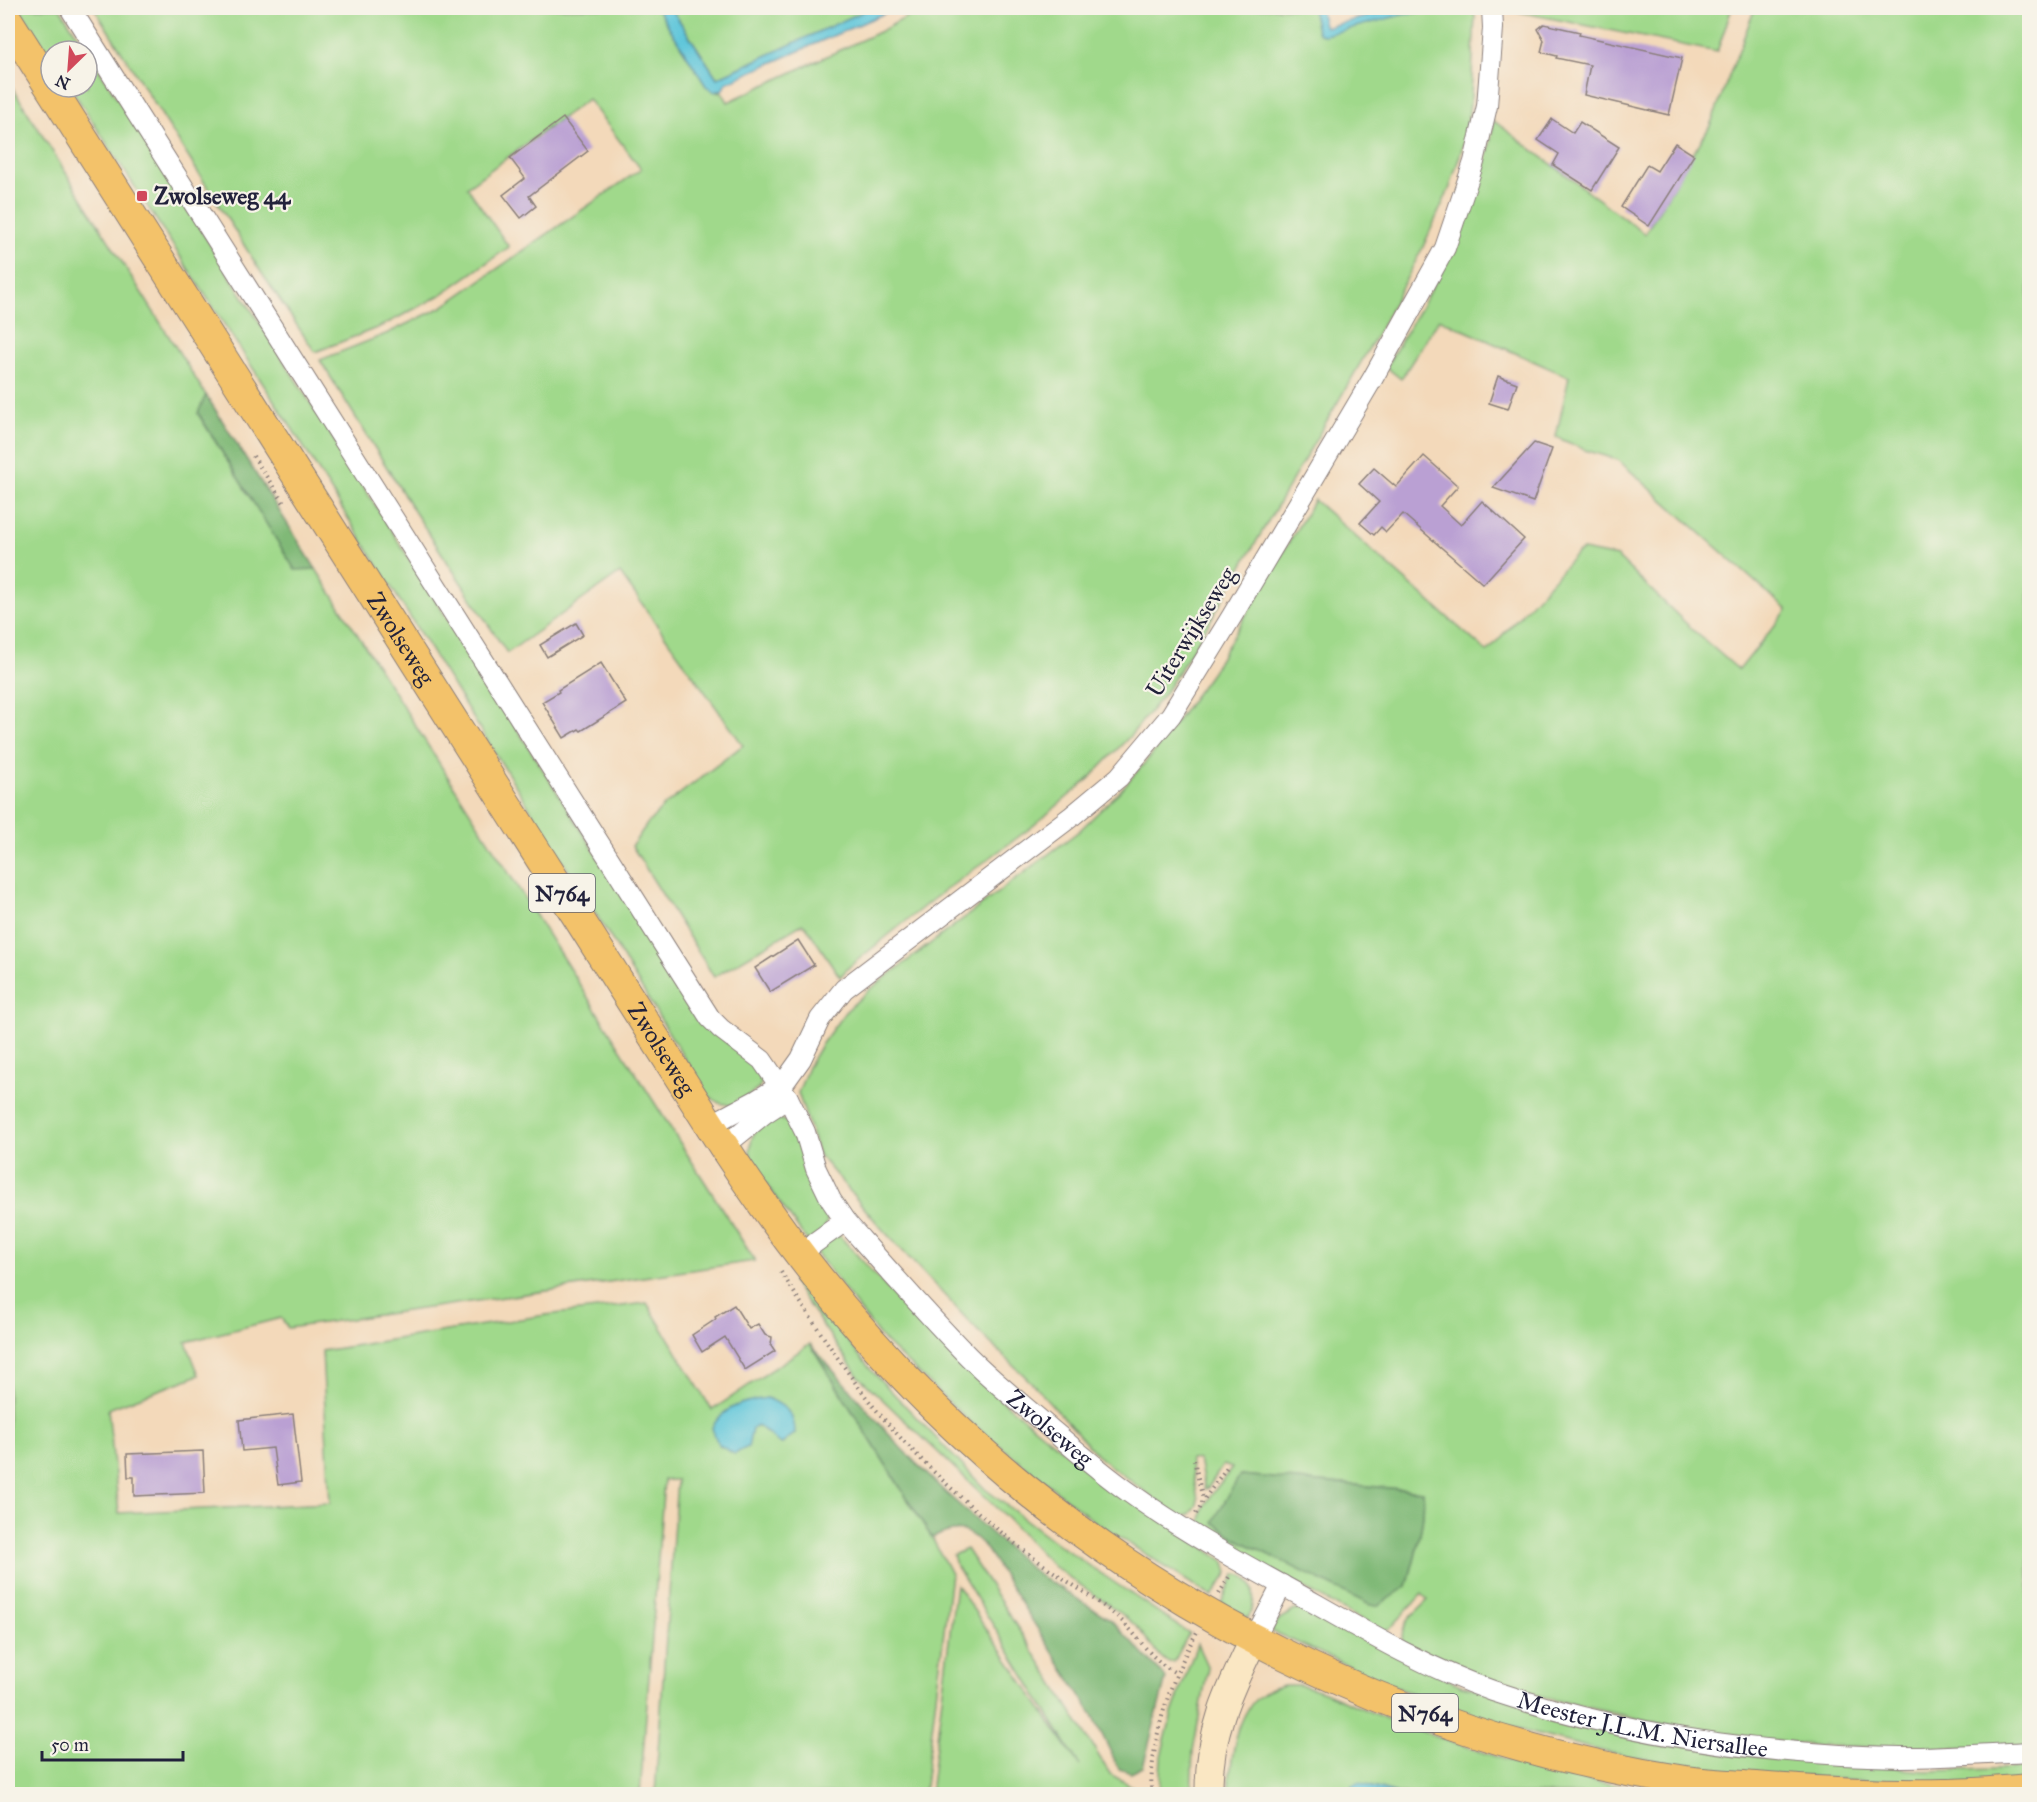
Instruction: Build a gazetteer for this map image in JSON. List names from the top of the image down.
{
  "streets": {
    "main road": ["Zwolseweg", "N764", "Meester J.L.M. Niersallee"],
    "street": ["Uiterwijkseweg"]
  },
  "crossings": [
    ["Uiterwijkseweg", "Zwolseweg"],
    ["Zwolseweg", "Meester J.L.M. Niersallee"]
  ],
  "places": {
    "transit": ["Zwolseweg 44"]
  },
  "scale_bar": "50 m",
  "north": "bottom left"
}
